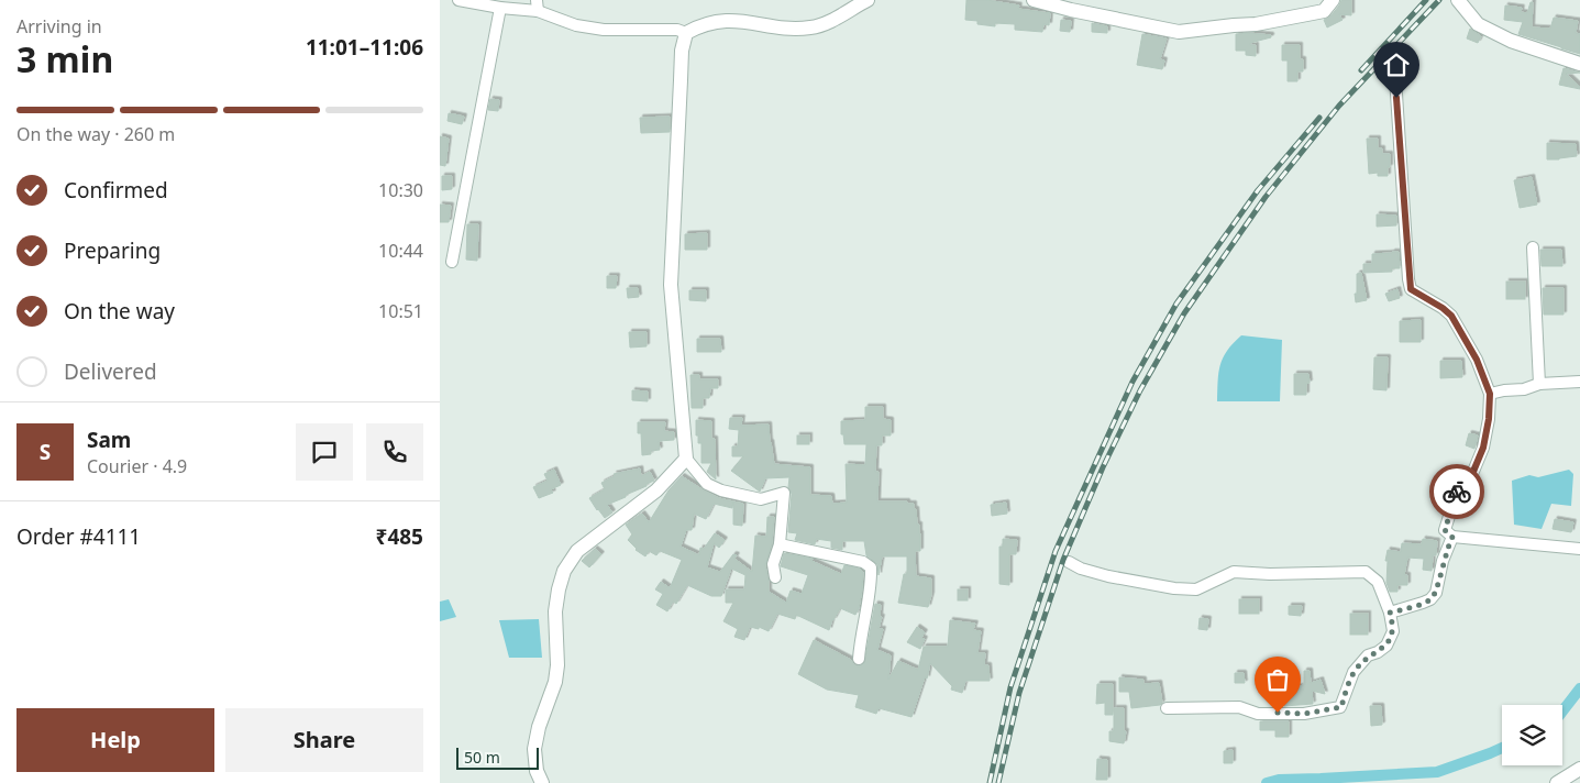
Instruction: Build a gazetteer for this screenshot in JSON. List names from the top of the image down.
{
  "scale_bar": "50 m",
  "page": {
    "heading": ["3 min", "Arriving in", "11:01–11:06"],
    "panel": [
      "Sam",
      "Courier · 4.9",
      "Order #4111",
      "₹485"
    ],
    "bar": "On the way · 260 m",
    "list": [
      ["Confirmed", "10:30"],
      ["Preparing", "10:44"],
      ["On the way", "10:51"],
      "Delivered"
    ],
    "round": "S",
    "buttons": ["Help", "Share"],
    "scale": "50 m"
  }
}
